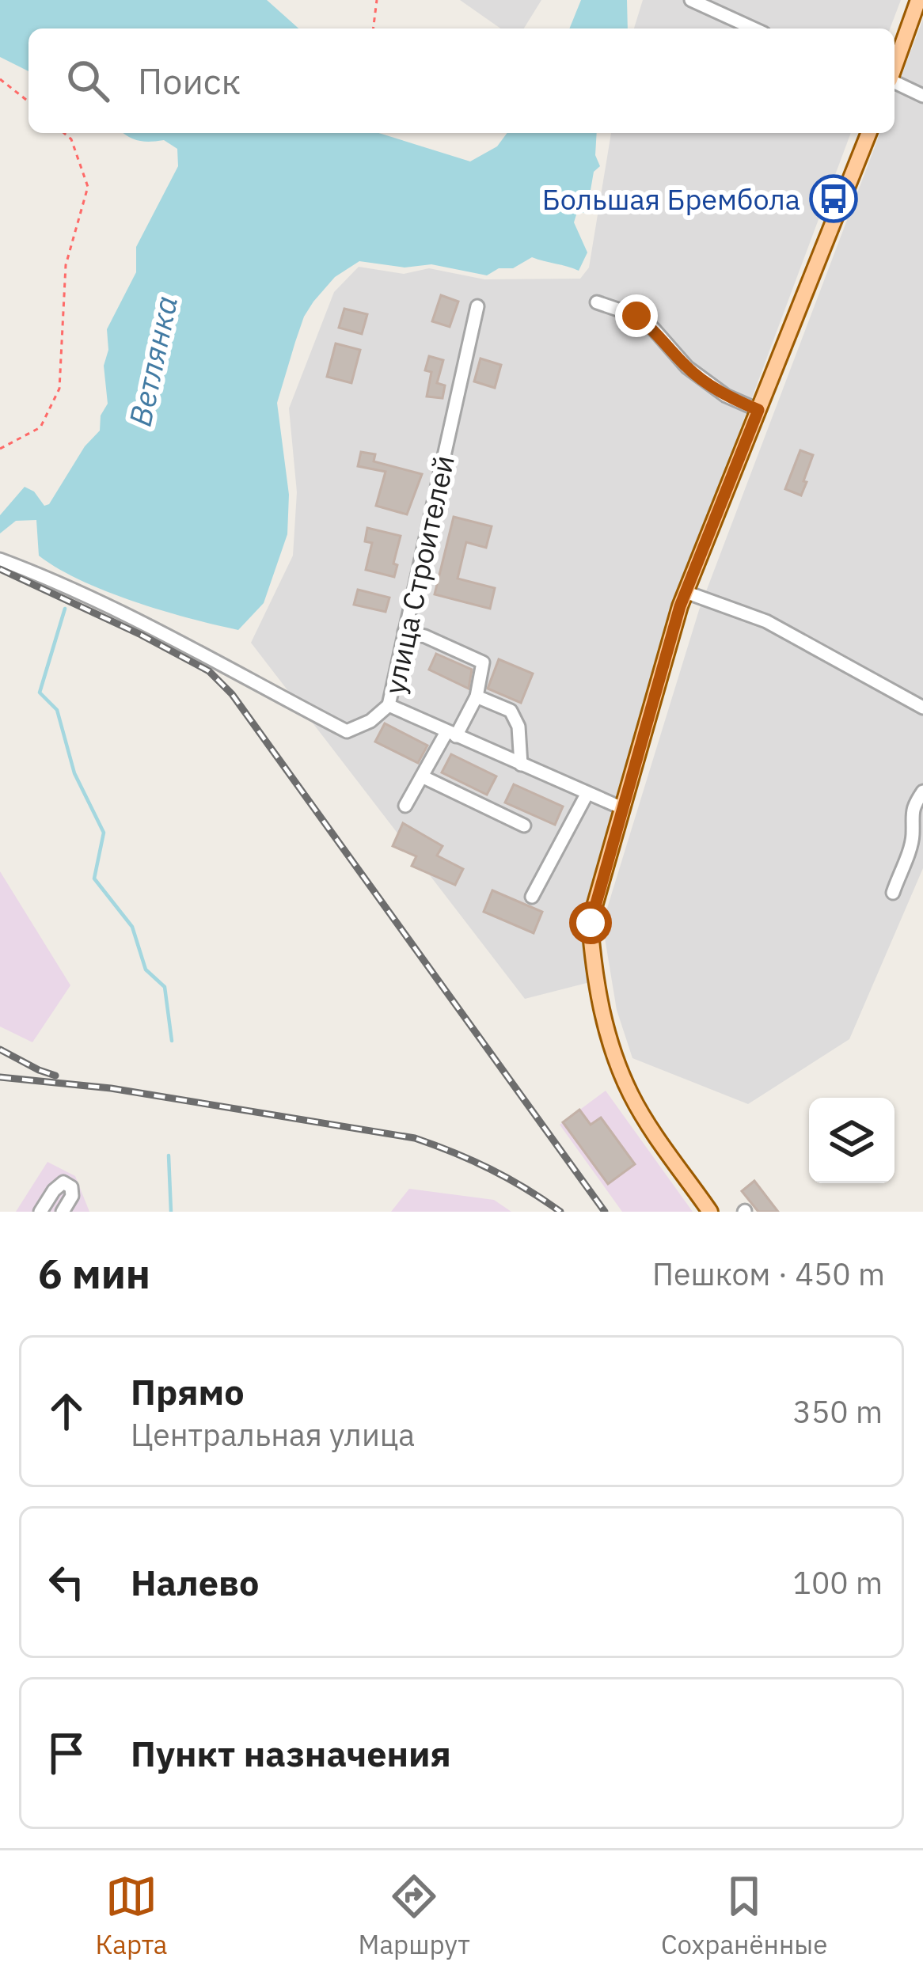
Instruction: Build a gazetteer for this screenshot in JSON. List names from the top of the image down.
{
  "streets": {
    "street": ["улица Строителей"]
  },
  "water": ["Ветлянка"],
  "places": {
    "bus stop": ["Большая Брембола"]
  },
  "page": {
    "search": "Поиск",
    "heading": ["6 мин", "Пешком · 450 m"],
    "list": [
      ["Прямо", "Центральная улица", "350 m"],
      ["Налево", "100 m"],
      "Пункт назначения"
    ],
    "nav": ["Карта", "Маршрут", "Сохранённые"]
  }
}
